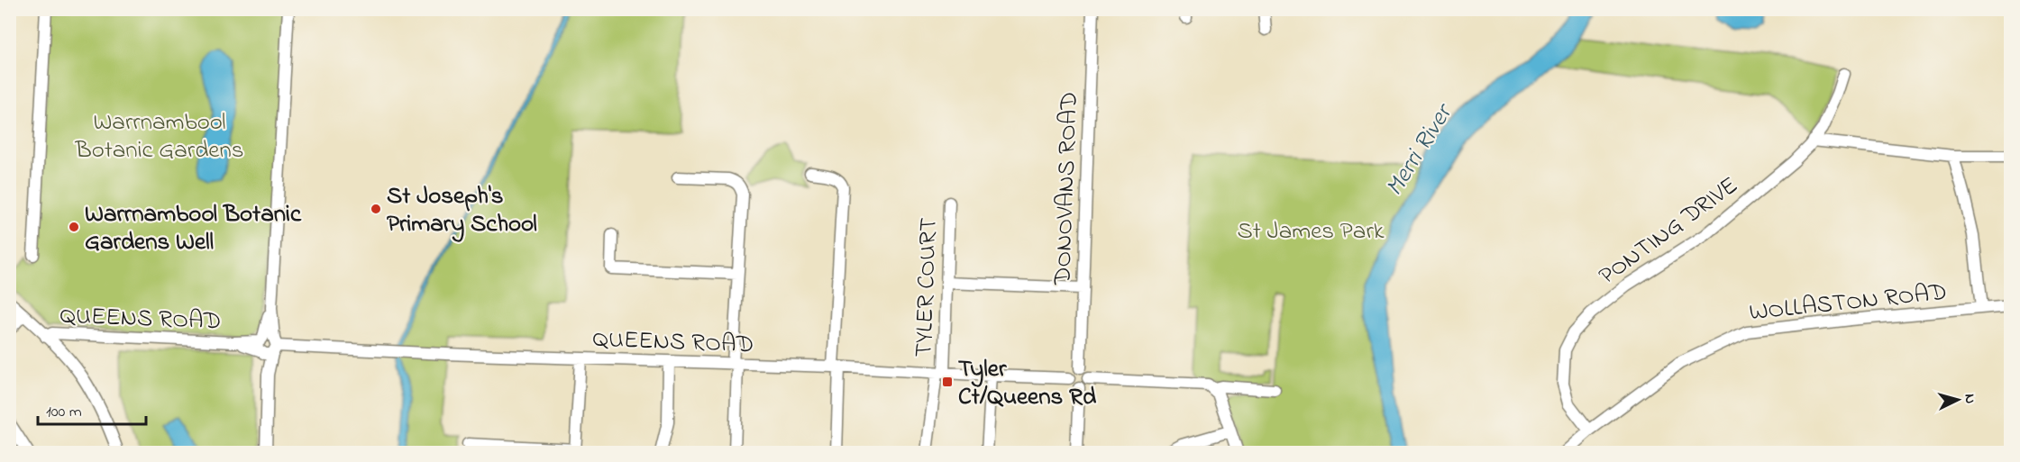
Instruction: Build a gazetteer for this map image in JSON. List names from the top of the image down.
{
  "streets": {
    "street": [
      "DONOVANS ROAD",
      "PONTING DRIVE",
      "TYLER COURT",
      "WOLLASTON ROAD",
      "QUEENS ROAD"
    ]
  },
  "crossings": [
    ["DONOVANS ROAD", "QUEENS ROAD"],
    ["PONTING DRIVE", "WOLLASTON ROAD"],
    ["TYLER COURT", "QUEENS ROAD"]
  ],
  "water": ["Merri River"],
  "parks": ["Warrnambool Botanic Gardens", "St James Park"],
  "places": {
    "other": ["St Joseph's Primary School", "Warrnambool Botanic Gardens Well"],
    "transit": ["Tyler Ct/Queens Rd"]
  },
  "scale_bar": "100 m",
  "north": "right"
}
